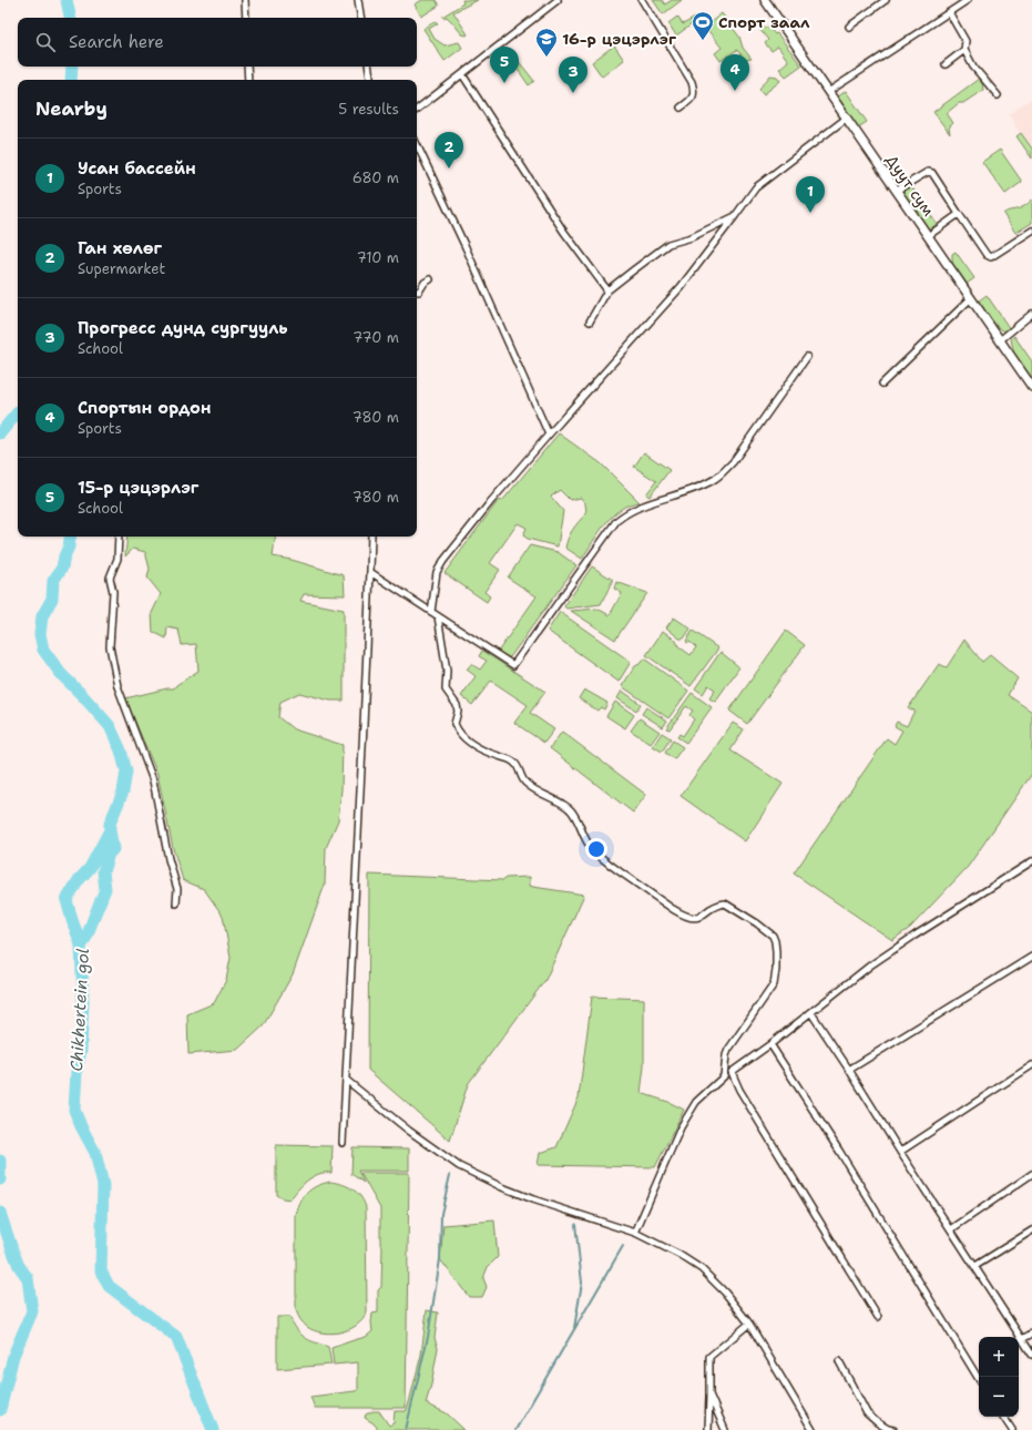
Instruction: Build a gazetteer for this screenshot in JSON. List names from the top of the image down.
{
  "streets": {
    "main road": ["Дуут сум"]
  },
  "water": ["Chikhertein gol"],
  "places": {
    "sports": ["Спорт заал"],
    "school or university": ["16-р цэцэрлэг"]
  },
  "page": {
    "search": "Search here",
    "pins": [
      "5",
      "4",
      "3",
      "2",
      "1"
    ],
    "heading": ["Nearby", "5 results"],
    "list": [
      {
        "mark": "1",
        "name": "Усан бассейн",
        "note": "Sports",
        "value": "680 m"
      },
      {
        "mark": "2",
        "name": "Ган хөлөг",
        "note": "Supermarket",
        "value": "710 m"
      },
      {
        "mark": "3",
        "name": "Прогресс дунд сургууль",
        "note": "School",
        "value": "770 m"
      },
      {
        "mark": "4",
        "name": "Спортын ордон",
        "note": "Sports",
        "value": "780 m"
      },
      {
        "mark": "5",
        "name": "15-р цэцэрлэг",
        "note": "School",
        "value": "780 m"
      }
    ],
    "map_buttons": ["+", "−"]
  }
}
